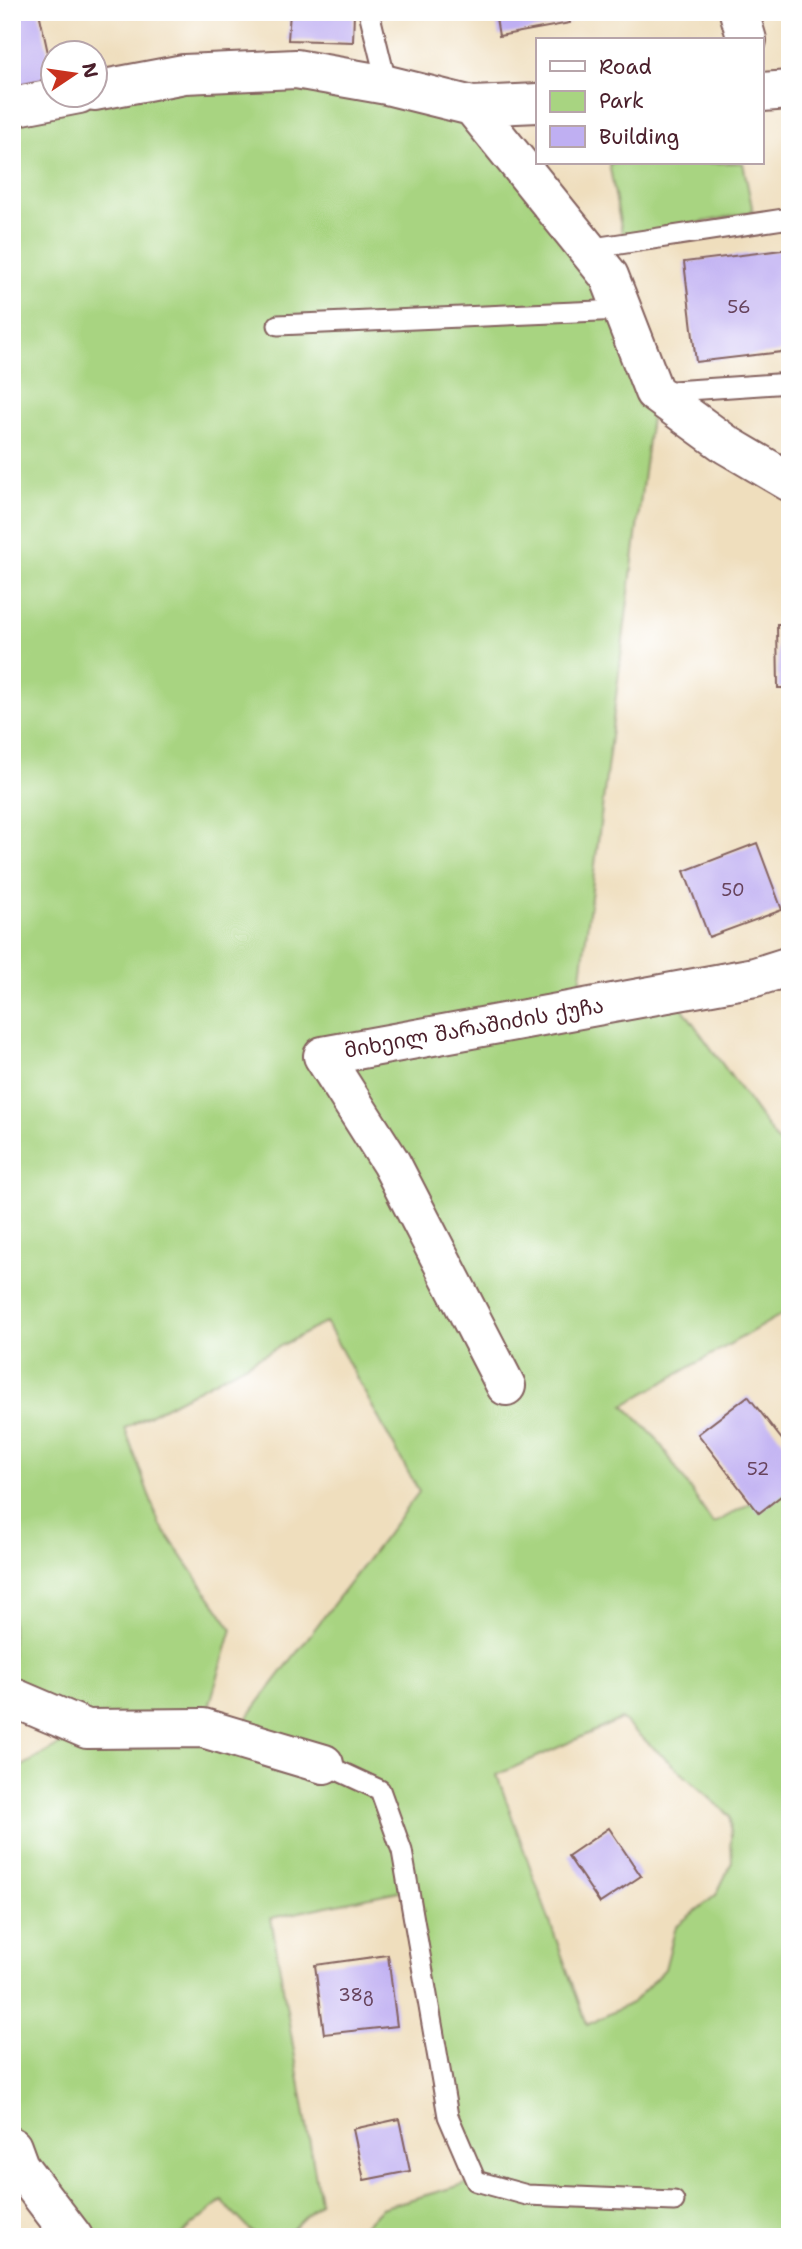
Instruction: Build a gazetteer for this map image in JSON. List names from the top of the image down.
{
  "streets": {
    "street": ["მიხეილ შარაშიძის ქუჩა"]
  },
  "house_numbers": [
    "56",
    "50",
    "52",
    "38გ"
  ],
  "legend": ["Road", "Park", "Building"],
  "north": "right"
}
